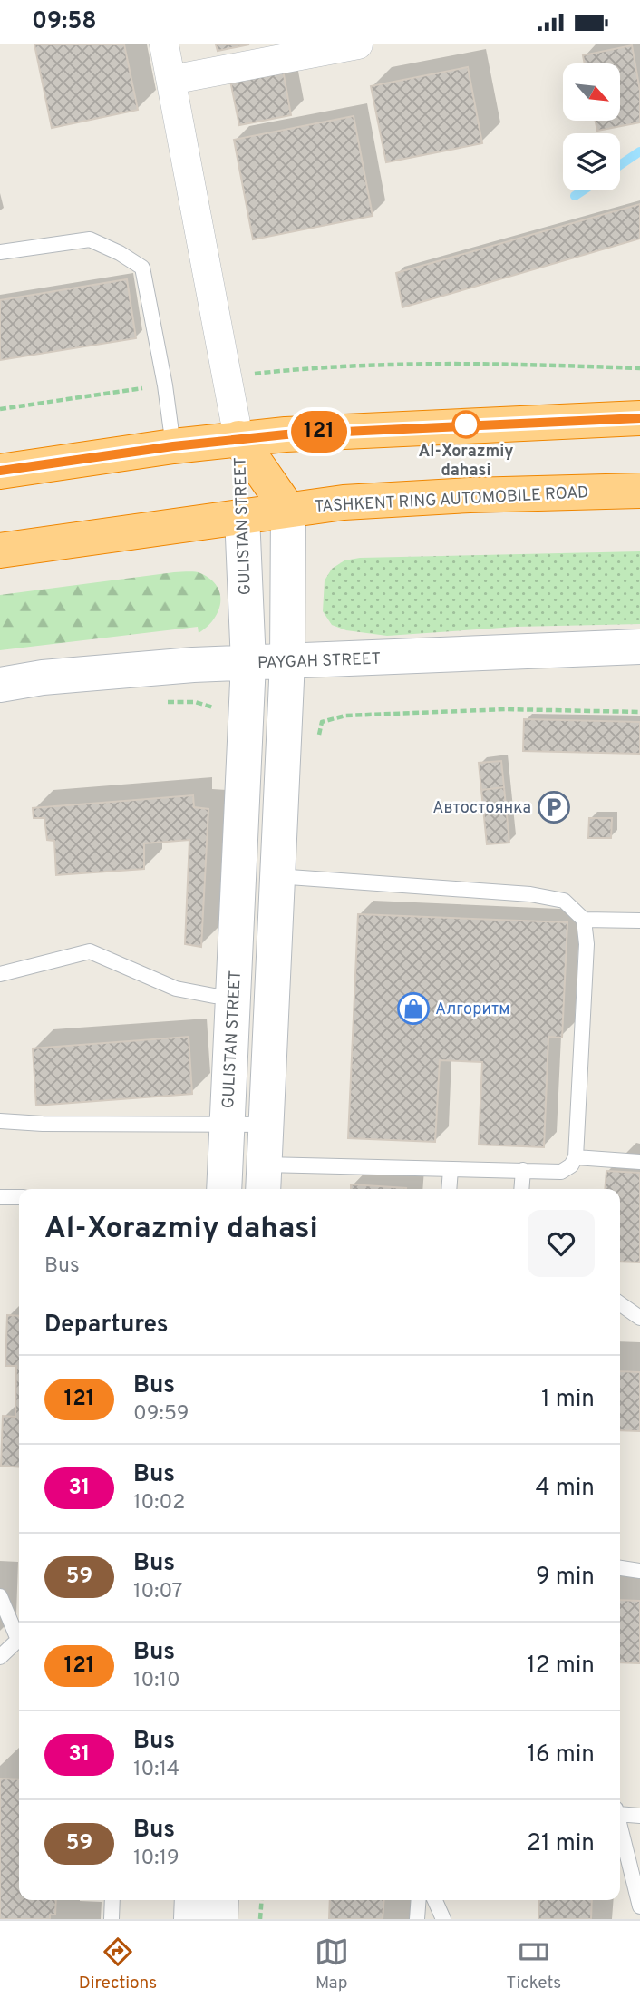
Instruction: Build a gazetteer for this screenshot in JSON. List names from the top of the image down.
{
  "streets": {
    "highway": ["TASHKENT RING AUTOMOBILE ROAD", "GULISTAN STREET"],
    "main road": ["PAYGAH STREET"]
  },
  "crossings": [
    ["TASHKENT RING AUTOMOBILE ROAD", "GULISTAN STREET"],
    ["GULISTAN STREET", "PAYGAH STREET"]
  ],
  "places": {
    "other": ["Al-Xorazmiy dahasi"],
    "parking": ["Автостоянка"],
    "shop": ["Алгоритм"]
  },
  "lines": ["bus line 121"],
  "north": "bottom right",
  "page": {
    "status": "09:58",
    "on_map": "121",
    "heading": [
      ["Al-Xorazmiy dahasi", "Bus"],
      "Departures"
    ],
    "list": [
      {
        "mark": "121",
        "name": "Bus",
        "note": "09:59",
        "value": "1 min"
      },
      {
        "mark": "31",
        "name": "Bus",
        "note": "10:02",
        "value": "4 min"
      },
      {
        "mark": "59",
        "name": "Bus",
        "note": "10:07",
        "value": "9 min"
      },
      {
        "mark": "121",
        "name": "Bus",
        "note": "10:10",
        "value": "12 min"
      },
      {
        "mark": "31",
        "name": "Bus",
        "note": "10:14",
        "value": "16 min"
      },
      {
        "mark": "59",
        "name": "Bus",
        "note": "10:19",
        "value": "21 min"
      }
    ],
    "tabs": ["Directions", "Map", "Tickets"]
  }
}
